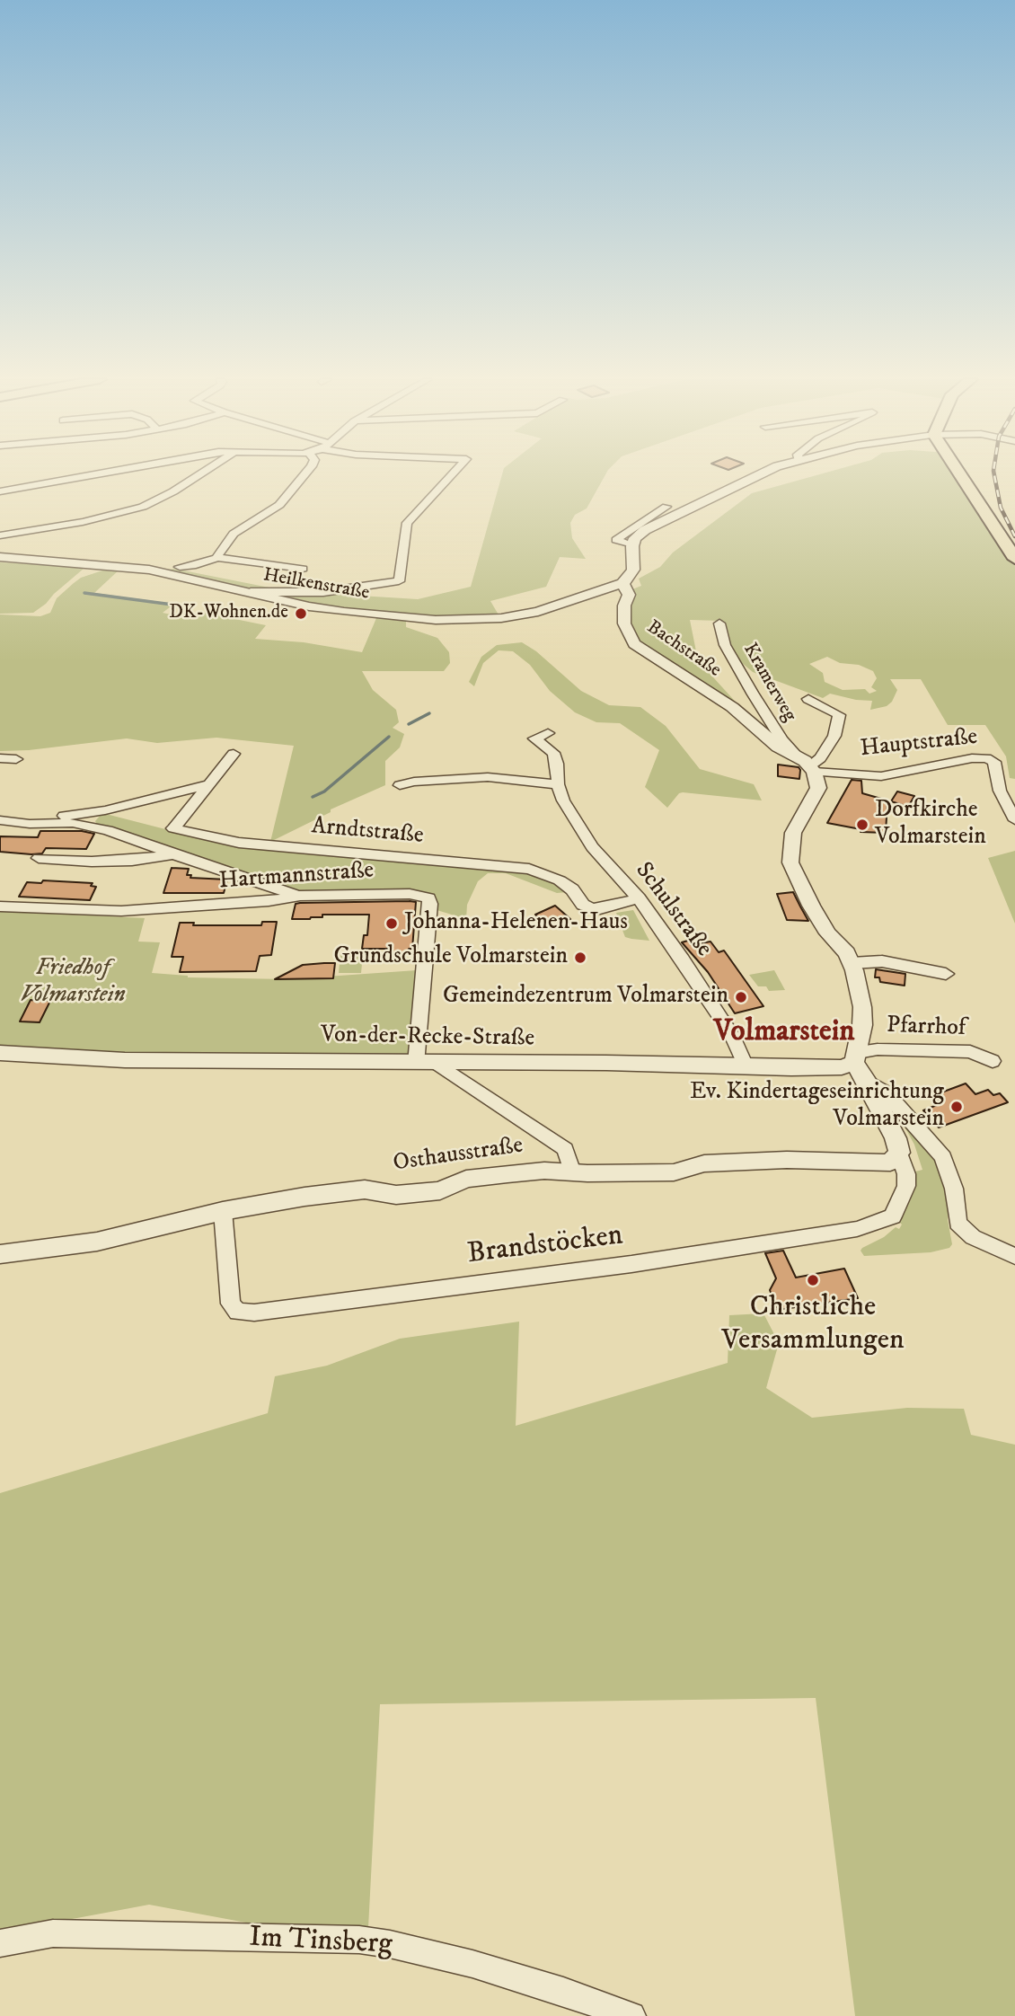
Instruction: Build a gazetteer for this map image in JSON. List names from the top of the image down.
{
  "streets": {
    "street": [
      "Heilkenstraße",
      "Bachstraße",
      "Kramerweg",
      "Hauptstraße",
      "Arndtstraße",
      "Hartmannstraße",
      "Schulstraße",
      "Pfarrhof",
      "Von-der-Recke-Straße",
      "Osthausstraße",
      "Brandstöcken",
      "Im Tinsberg"
    ]
  },
  "crossings": [
    ["Heilkenstraße", "Bachstraße"],
    ["Bachstraße", "Kramerweg"],
    ["Bachstraße", "Hauptstraße"],
    ["Arndtstraße", "Schulstraße"],
    ["Hartmannstraße", "Von-der-Recke-Straße"],
    ["Schulstraße", "Von-der-Recke-Straße"],
    ["Pfarrhof", "Von-der-Recke-Straße"],
    ["Osthausstraße", "Brandstöcken"]
  ],
  "districts": ["Volmarstein"],
  "parks": ["Friedhof Volmarstein"],
  "places": [
    "DK-Wohnen.de",
    "Dorfkirche Volmarstein",
    "Johanna-Helenen-Haus",
    "Grundschule Volmarstein",
    "Gemeindezentrum Volmarstein",
    "Ev. Kindertageseinrichtung Volmarstein",
    "Christliche Versammlungen"
  ]
}
